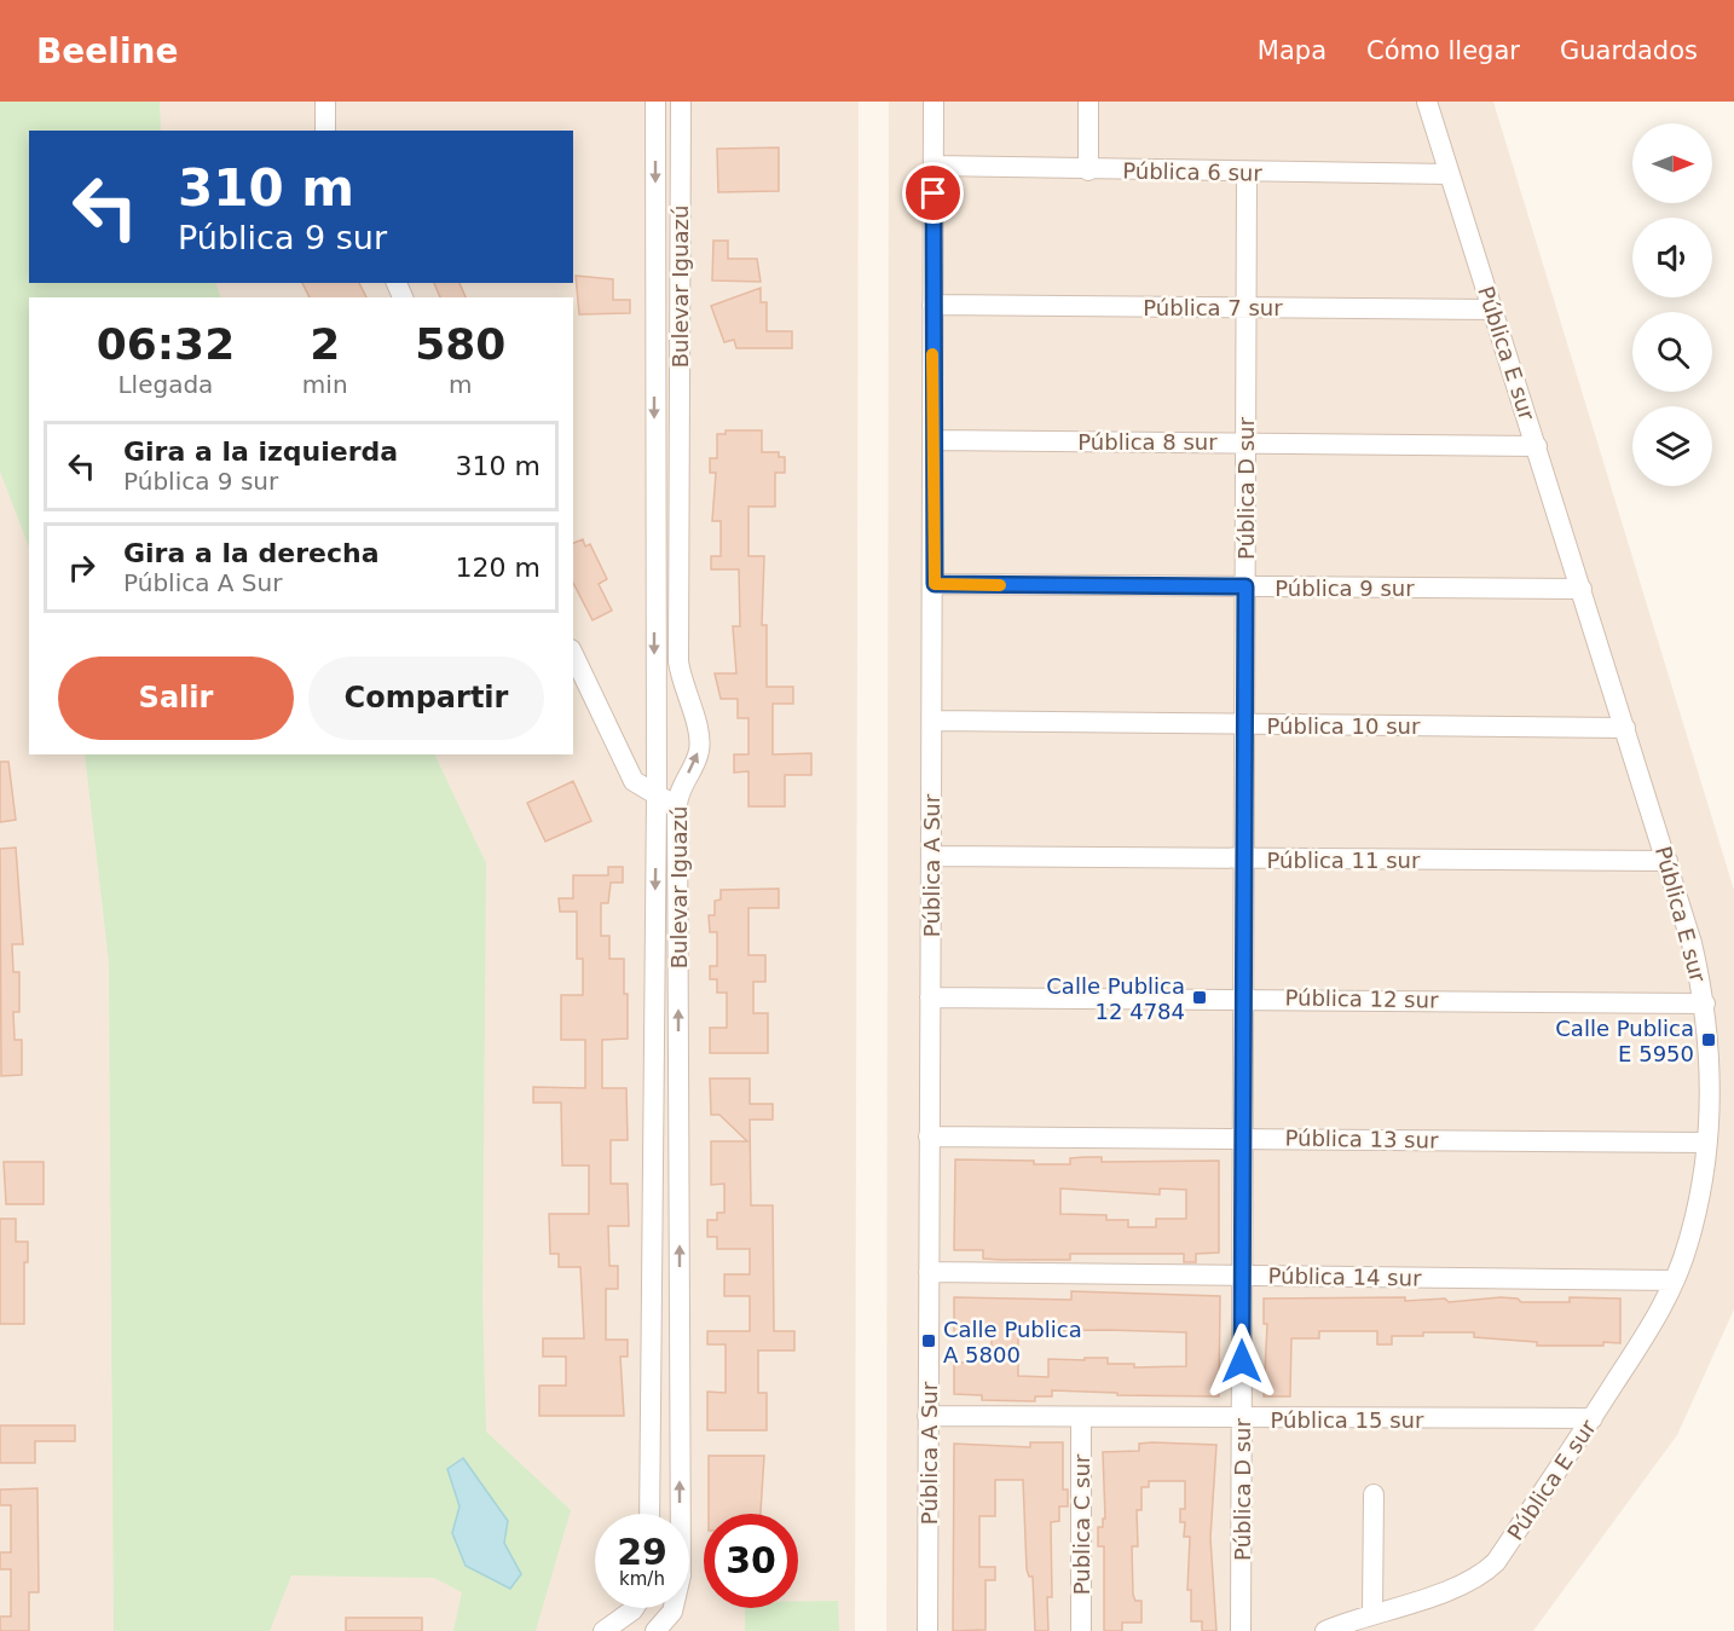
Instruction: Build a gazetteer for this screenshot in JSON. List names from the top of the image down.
{
  "streets": {
    "street": [
      "Pública 6 sur",
      "Bulevar Iguazú",
      "Pública 7 sur",
      "Pública E sur",
      "Pública 8 sur",
      "Pública D sur",
      "Pública 9 sur",
      "Pública 10 sur",
      "Pública 11 sur",
      "Pública A Sur",
      "Pública 12 sur",
      "Pública 13 sur",
      "Pública 14 sur",
      "Pública 15 sur",
      "Publica C sur"
    ]
  },
  "crossings": [
    ["Pública 6 sur", "Pública E sur"],
    ["Pública 6 sur", "Pública D sur"],
    ["Pública 6 sur", "Pública A Sur"],
    ["Pública 7 sur", "Pública E sur"],
    ["Pública 7 sur", "Pública D sur"],
    ["Pública 7 sur", "Pública A Sur"],
    ["Pública E sur", "Pública 8 sur"],
    ["Pública E sur", "Pública 9 sur"],
    ["Pública E sur", "Pública 10 sur"],
    ["Pública E sur", "Pública 11 sur"],
    ["Pública E sur", "Pública 12 sur"],
    ["Pública E sur", "Pública 13 sur"],
    ["Pública E sur", "Pública 14 sur"],
    ["Pública E sur", "Pública 15 sur"],
    ["Pública 8 sur", "Pública D sur"],
    ["Pública 8 sur", "Pública A Sur"],
    ["Pública D sur", "Pública 9 sur"],
    ["Pública D sur", "Pública 10 sur"],
    ["Pública D sur", "Pública 11 sur"],
    ["Pública D sur", "Pública 12 sur"],
    ["Pública D sur", "Pública 13 sur"],
    ["Pública D sur", "Pública 14 sur"],
    ["Pública D sur", "Pública 15 sur"],
    ["Pública 9 sur", "Pública A Sur"],
    ["Pública 10 sur", "Pública A Sur"],
    ["Pública 11 sur", "Pública A Sur"],
    ["Pública A Sur", "Pública 12 sur"],
    ["Pública A Sur", "Pública 13 sur"],
    ["Pública A Sur", "Pública 14 sur"],
    ["Pública A Sur", "Pública 15 sur"],
    ["Pública 15 sur", "Publica C sur"]
  ],
  "places": {
    "transit": ["Calle Publica 12 4784", "Calle Publica E 5950", "Calle Publica A 5800"]
  },
  "north": "right",
  "page": {
    "header": "Beeline",
    "nav": ["Mapa", "Cómo llegar", "Guardados"],
    "turn": ["310 m", "Pública 9 sur"],
    "eta": [
      "06:32",
      "Llegada",
      "2",
      "min",
      "580",
      "m"
    ],
    "list": [
      {
        "name": "Gira a la izquierda",
        "note": "Pública 9 sur",
        "value": "310 m"
      },
      {
        "name": "Gira a la derecha",
        "note": "Pública A Sur",
        "value": "120 m"
      }
    ],
    "buttons": ["Salir", "Compartir"],
    "speed": "29 km/h",
    "limit": "30"
  }
}
